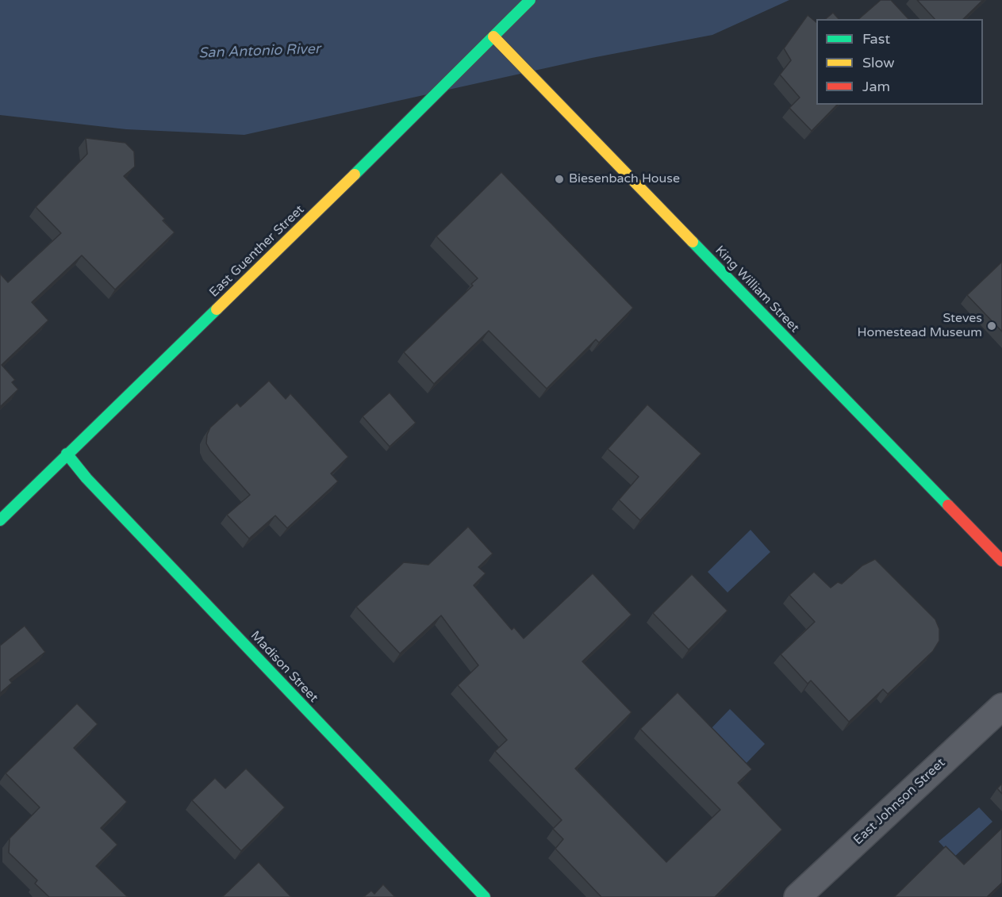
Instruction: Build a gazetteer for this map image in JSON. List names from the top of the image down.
{
  "streets": {
    "street": [
      "East Guenther Street",
      "King William Street",
      "Madison Street",
      "East Johnson Street"
    ]
  },
  "crossings": [
    ["East Guenther Street", "King William Street"],
    ["East Guenther Street", "Madison Street"]
  ],
  "water": ["San Antonio River"],
  "places": ["Biesenbach House", "Steves Homestead Museum"],
  "legend": ["Fast", "Slow", "Jam"]
}
